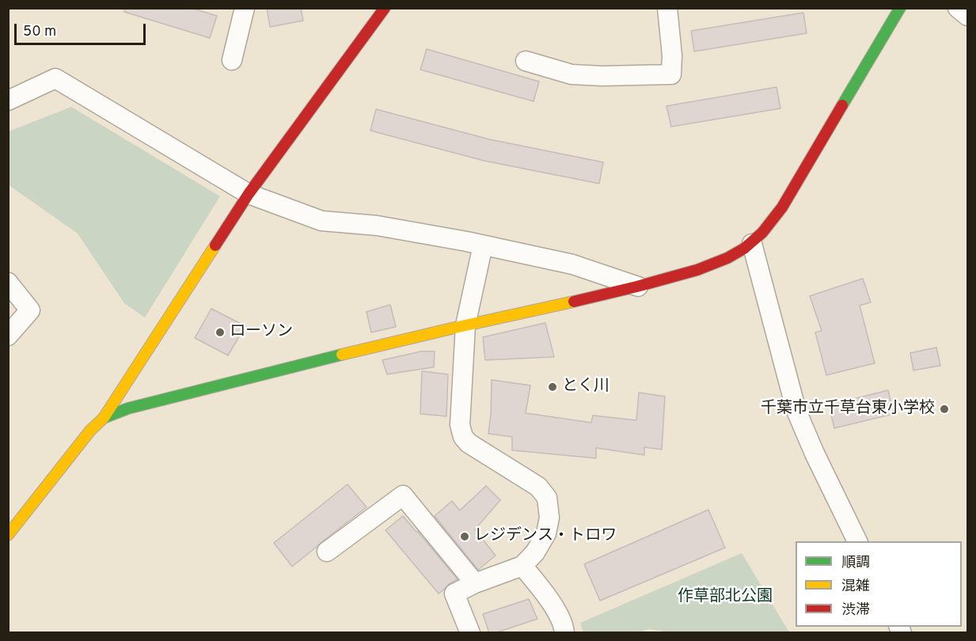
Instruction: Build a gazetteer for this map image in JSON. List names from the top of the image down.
{
  "parks": ["作草部北公園"],
  "places": [
    "ローソン",
    "とく川",
    "千葉市立千草台東小学校",
    "レジデンス・トロワ"
  ],
  "legend": ["順調", "混雑", "渋滞"],
  "scale_bar": "50 m"
}
